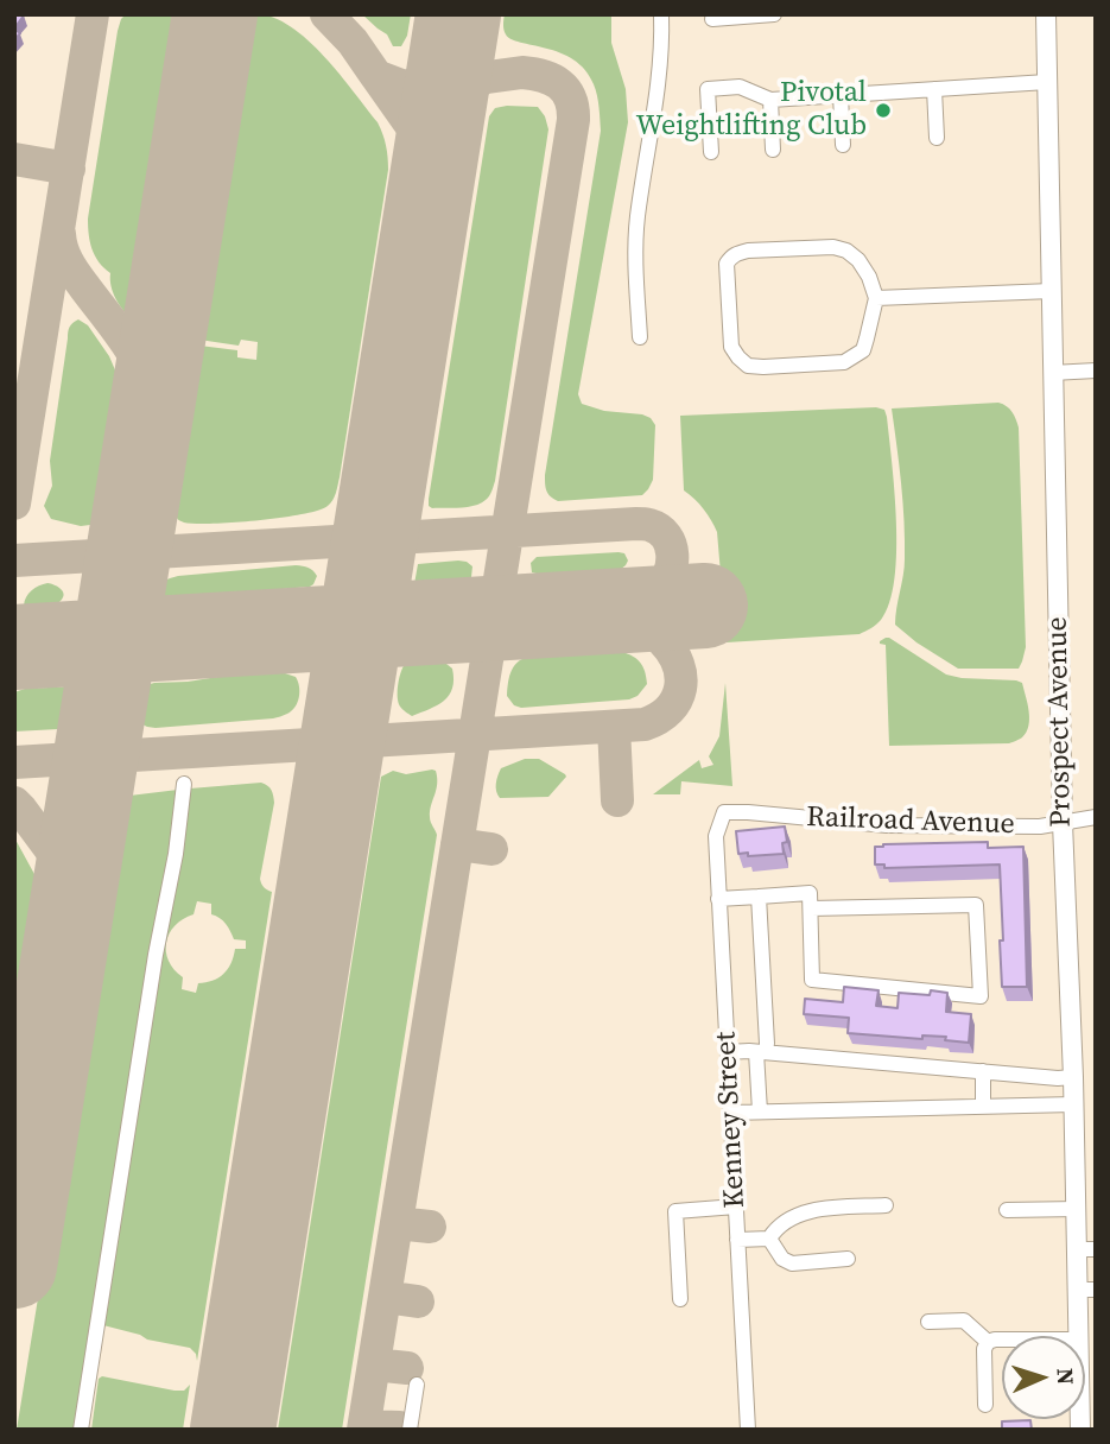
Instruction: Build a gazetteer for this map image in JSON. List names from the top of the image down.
{
  "streets": {
    "main road": ["Prospect Avenue"],
    "street": ["Railroad Avenue", "Kenney Street"]
  },
  "crossings": [
    ["Prospect Avenue", "Railroad Avenue"],
    ["Railroad Avenue", "Kenney Street"]
  ],
  "places": ["Pivotal Weightlifting Club"],
  "north": "right"
}
